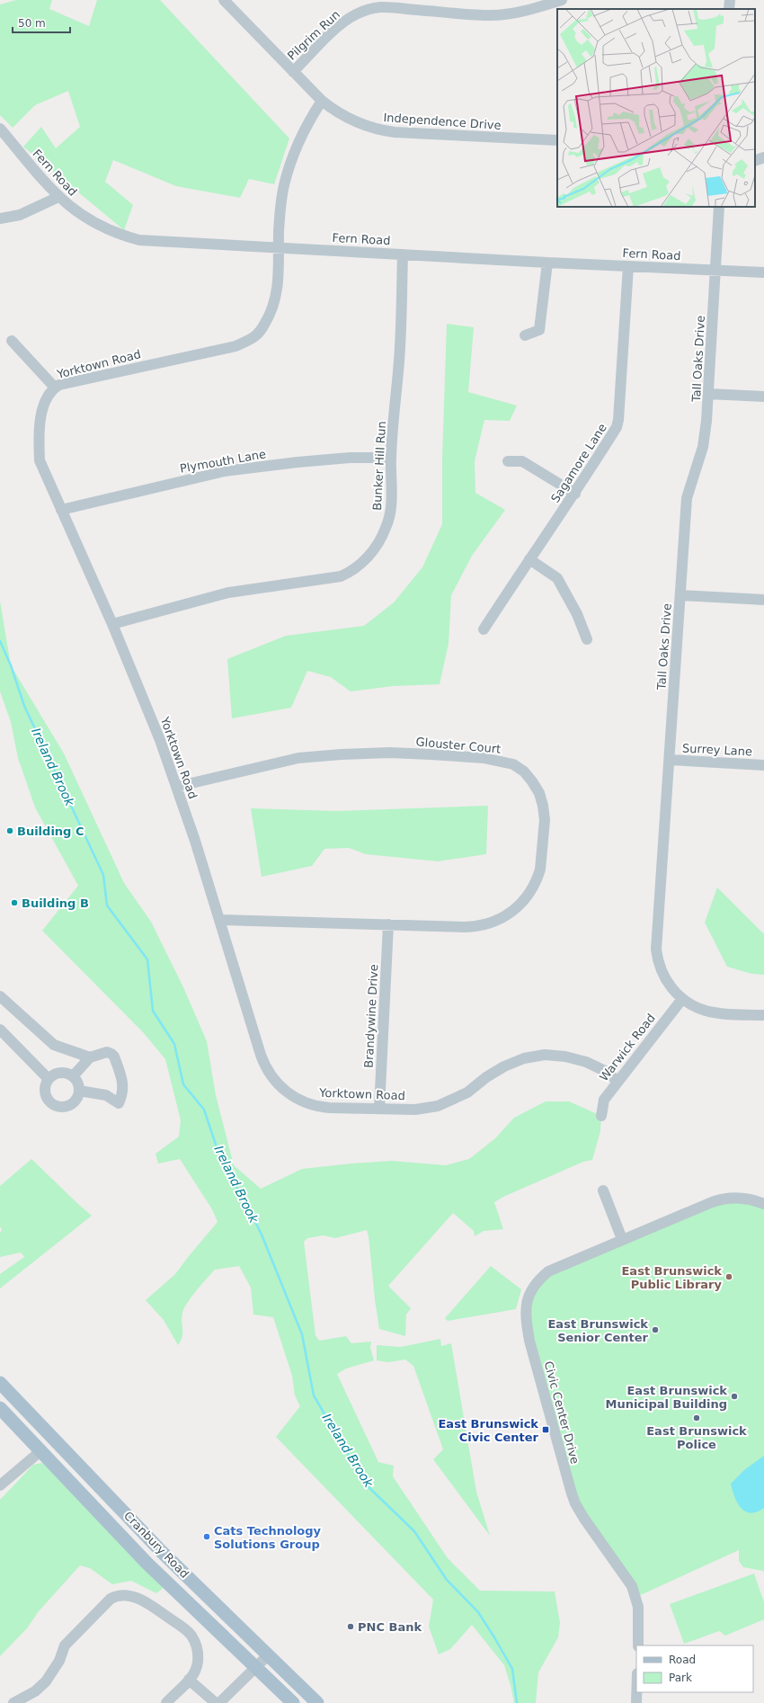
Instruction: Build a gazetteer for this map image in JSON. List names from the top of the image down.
{
  "streets": {
    "main road": ["Cranbury Road"],
    "street": [
      "Pilgrim Run",
      "Independence Drive",
      "Fern Road",
      "Tall Oaks Drive",
      "Yorktown Road",
      "Plymouth Lane",
      "Sagamore Lane",
      "Bunker Hill Run",
      "Glouster Court",
      "Surrey Lane",
      "Brandywine Drive",
      "Warwick Road",
      "Civic Center Drive"
    ]
  },
  "crossings": [
    ["Pilgrim Run", "Independence Drive"],
    ["Independence Drive", "Yorktown Road"],
    ["Fern Road", "Tall Oaks Drive"],
    ["Fern Road", "Yorktown Road"],
    ["Fern Road", "Sagamore Lane"],
    ["Fern Road", "Bunker Hill Run"],
    ["Tall Oaks Drive", "Surrey Lane"],
    ["Tall Oaks Drive", "Warwick Road"],
    ["Yorktown Road", "Plymouth Lane"],
    ["Yorktown Road", "Bunker Hill Run"],
    ["Yorktown Road", "Glouster Court"],
    ["Yorktown Road", "Brandywine Drive"],
    ["Yorktown Road", "Warwick Road"],
    ["Plymouth Lane", "Bunker Hill Run"],
    ["Glouster Court", "Brandywine Drive"]
  ],
  "water": ["Ireland Brook"],
  "places": {
    "other": [
      "Building C",
      "Building B",
      "East Brunswick Public Library",
      "East Brunswick Senior Center",
      "East Brunswick Municipal Building",
      "East Brunswick Police",
      "Cats Technology Solutions Group",
      "PNC Bank"
    ],
    "transit": ["East Brunswick Civic Center"]
  },
  "legend": ["Road", "Park"],
  "scale_bar": "50 m"
}
